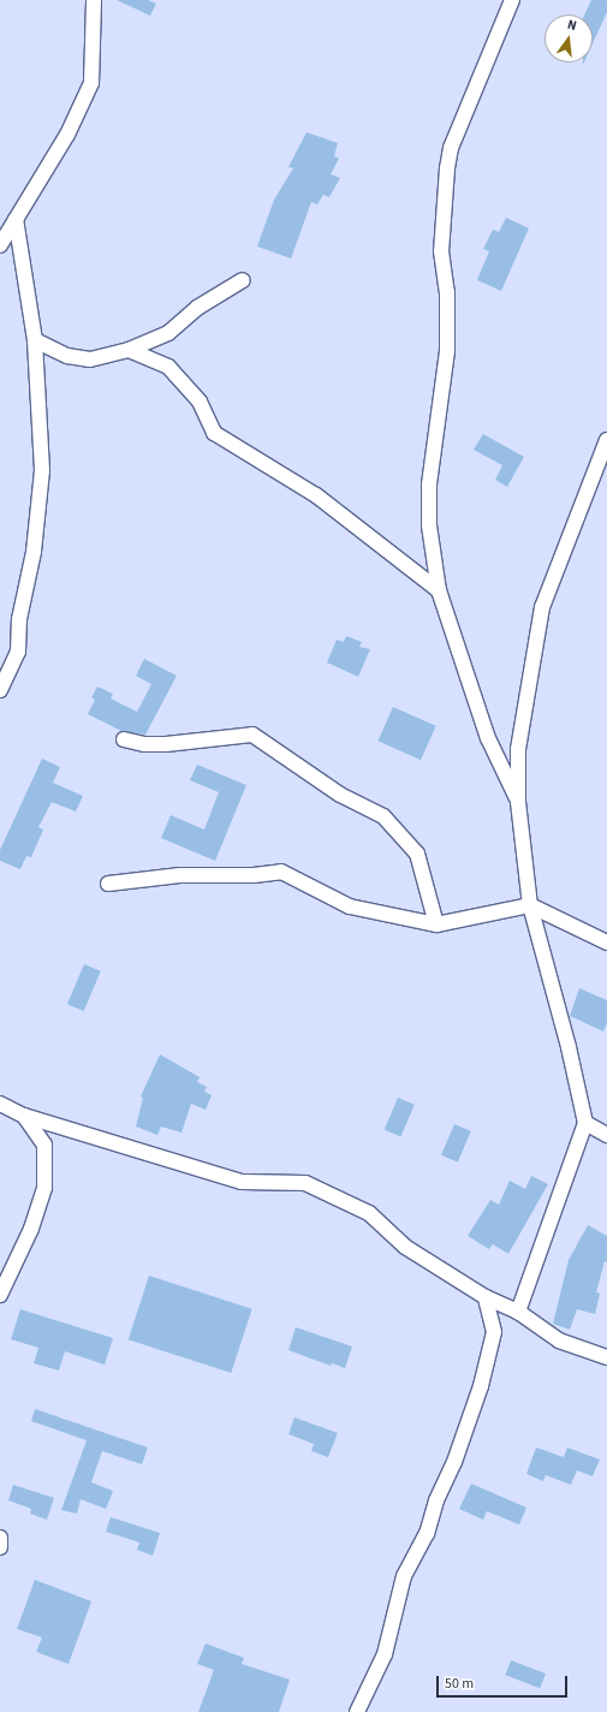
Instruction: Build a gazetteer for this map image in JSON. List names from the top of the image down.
{
  "scale_bar": "50 m",
  "north": "top"
}
